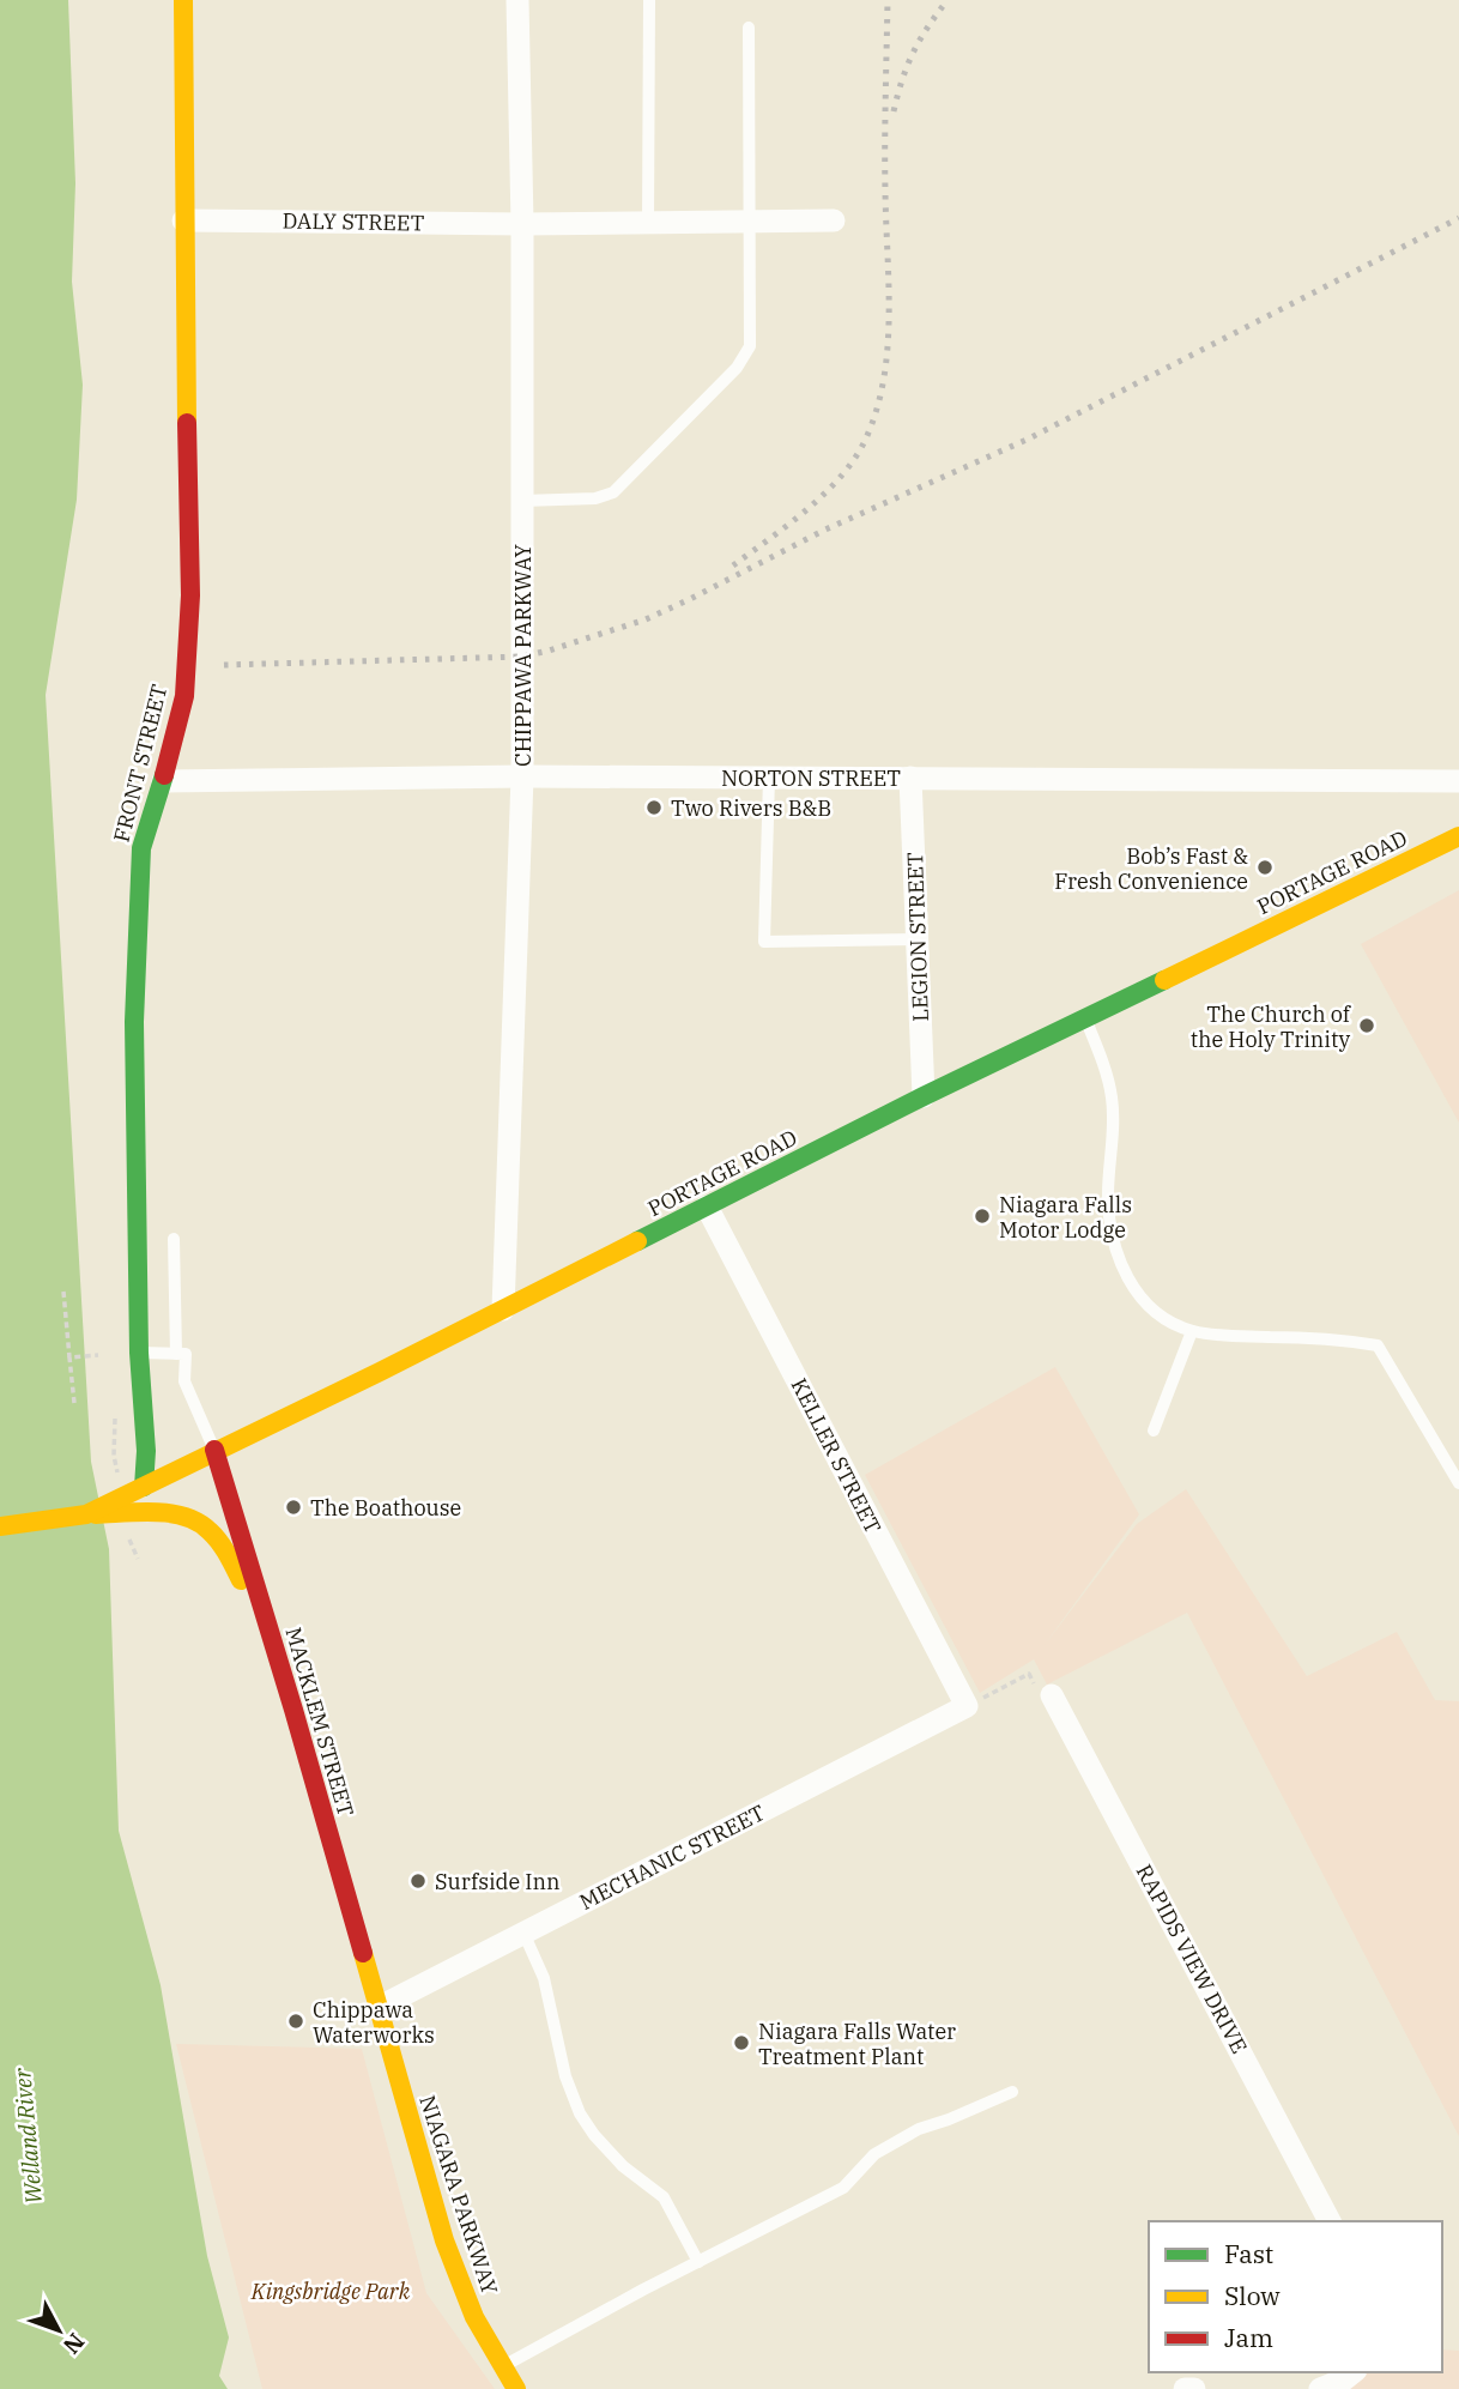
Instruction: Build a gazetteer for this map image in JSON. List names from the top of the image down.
{
  "streets": {
    "main road": [
      "FRONT STREET",
      "PORTAGE ROAD",
      "MACKLEM STREET",
      "NIAGARA PARKWAY"
    ],
    "street": [
      "DALY STREET",
      "CHIPPAWA PARKWAY",
      "NORTON STREET",
      "LEGION STREET",
      "KELLER STREET",
      "MECHANIC STREET",
      "RAPIDS VIEW DRIVE"
    ]
  },
  "crossings": [
    ["DALY STREET", "CHIPPAWA PARKWAY"],
    ["DALY STREET", "FRONT STREET"],
    ["CHIPPAWA PARKWAY", "NORTON STREET"],
    ["CHIPPAWA PARKWAY", "PORTAGE ROAD"],
    ["FRONT STREET", "NORTON STREET"],
    ["FRONT STREET", "PORTAGE ROAD"],
    ["NORTON STREET", "LEGION STREET"],
    ["PORTAGE ROAD", "LEGION STREET"],
    ["PORTAGE ROAD", "KELLER STREET"],
    ["PORTAGE ROAD", "MACKLEM STREET"],
    ["KELLER STREET", "MECHANIC STREET"],
    ["MACKLEM STREET", "MECHANIC STREET"],
    ["MACKLEM STREET", "NIAGARA PARKWAY"],
    ["MECHANIC STREET", "NIAGARA PARKWAY"]
  ],
  "water": ["Welland River"],
  "parks": ["Kingsbridge Park"],
  "places": [
    "Two Rivers B&B",
    "Bob’s Fast & Fresh Convenience",
    "The Church of the Holy Trinity",
    "Niagara Falls Motor Lodge",
    "The Boathouse",
    "Surfside Inn",
    "Chippawa Waterworks",
    "Niagara Falls Water Treatment Plant"
  ],
  "legend": ["Fast", "Slow", "Jam"],
  "north": "bottom right"
}
